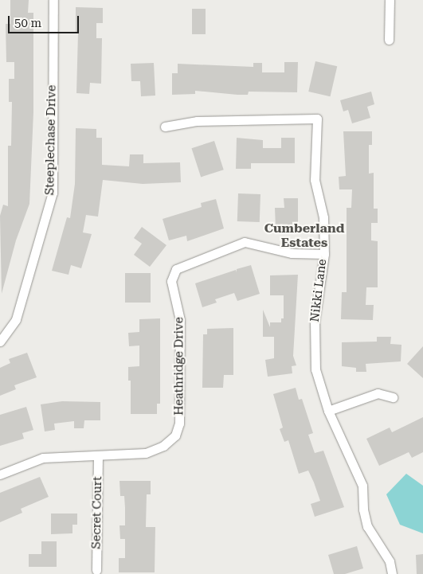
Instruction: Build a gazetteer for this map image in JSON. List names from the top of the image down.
{
  "streets": {
    "street": [
      "Steeplechase Drive",
      "Nikki Lane",
      "Heathridge Drive",
      "Secret Court"
    ]
  },
  "crossings": [
    ["Nikki Lane", "Heathridge Drive"],
    ["Heathridge Drive", "Secret Court"]
  ],
  "districts": ["Cumberland Estates"],
  "scale_bar": "50 m"
}
